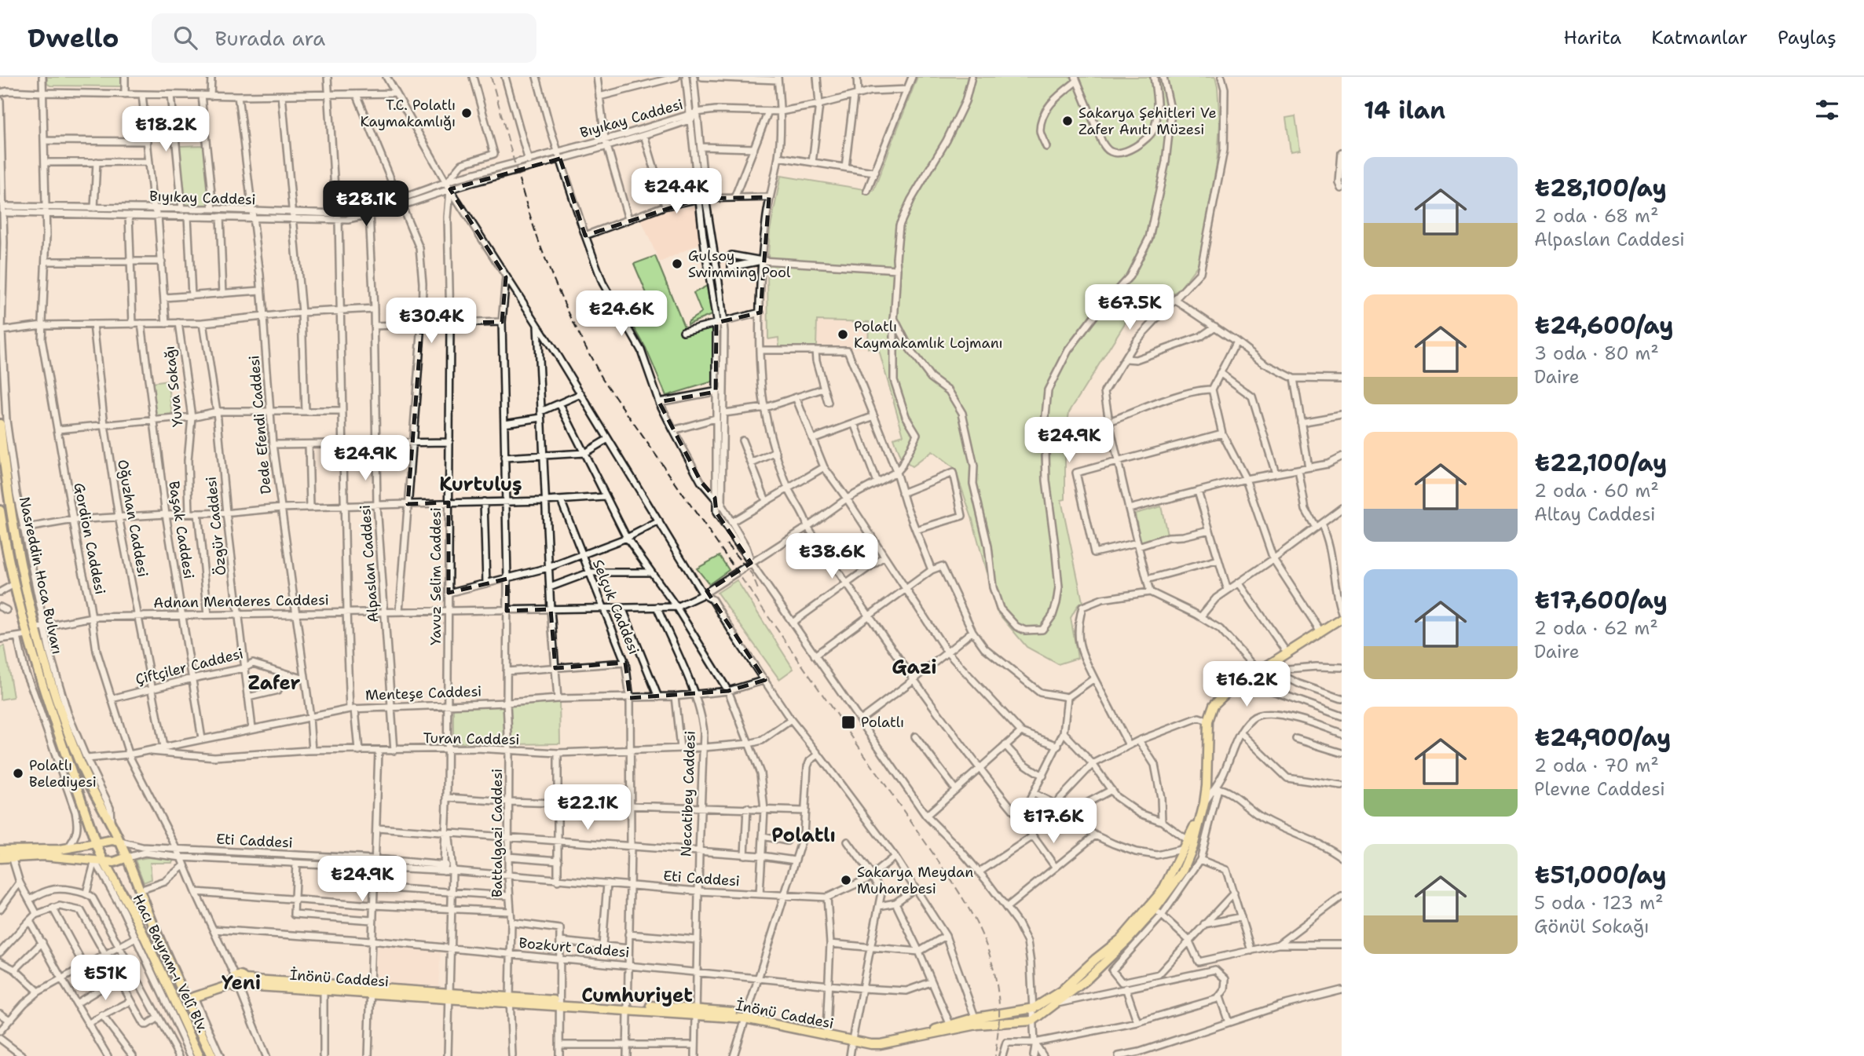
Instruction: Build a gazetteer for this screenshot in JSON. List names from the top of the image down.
{
  "streets": {
    "highway": ["Nasreddin Hoca Bulvarı", "Hacı Bayram-ı Velî Blv."],
    "main road": ["İnönü Caddesi"],
    "street": [
      "Bıyıkay Caddesi",
      "Yuva Sokağı",
      "Dede Efendi Caddesi",
      "Oğuzhan Caddesi",
      "Özgür Caddesi",
      "Başak Caddesi",
      "Gordion Caddesi",
      "Alpaslan Caddesi",
      "Yavuz Selim Caddesi",
      "Adnan Menderes Caddesi",
      "Selçuk Caddesi",
      "Çiftçiler Caddesi",
      "Menteşe Caddesi",
      "Turan Caddesi",
      "Necatibey Caddesi",
      "Battalgazi Caddesi",
      "Eti Caddesi",
      "Bozkurt Caddesi"
    ]
  },
  "crossings": [
    ["Bıyıkay Caddesi", "Dede Efendi Caddesi"],
    ["Bıyıkay Caddesi", "Gordion Caddesi"],
    ["Bıyıkay Caddesi", "Alpaslan Caddesi"],
    ["Bıyıkay Caddesi", "Yavuz Selim Caddesi"],
    ["Dede Efendi Caddesi", "Adnan Menderes Caddesi"],
    ["Dede Efendi Caddesi", "Çiftçiler Caddesi"],
    ["Dede Efendi Caddesi", "Menteşe Caddesi"],
    ["Dede Efendi Caddesi", "Turan Caddesi"],
    ["Oğuzhan Caddesi", "Adnan Menderes Caddesi"],
    ["Oğuzhan Caddesi", "Çiftçiler Caddesi"],
    ["Oğuzhan Caddesi", "Menteşe Caddesi"],
    ["Özgür Caddesi", "Adnan Menderes Caddesi"],
    ["Özgür Caddesi", "Çiftçiler Caddesi"],
    ["Özgür Caddesi", "Menteşe Caddesi"],
    ["Başak Caddesi", "Adnan Menderes Caddesi"],
    ["Başak Caddesi", "Çiftçiler Caddesi"],
    ["Başak Caddesi", "Menteşe Caddesi"],
    ["Gordion Caddesi", "Adnan Menderes Caddesi"],
    ["Gordion Caddesi", "Çiftçiler Caddesi"],
    ["Gordion Caddesi", "Menteşe Caddesi"],
    ["Gordion Caddesi", "Eti Caddesi"],
    ["Gordion Caddesi", "Bozkurt Caddesi"],
    ["Gordion Caddesi", "İnönü Caddesi"],
    ["Alpaslan Caddesi", "Adnan Menderes Caddesi"],
    ["Alpaslan Caddesi", "Menteşe Caddesi"],
    ["Alpaslan Caddesi", "Turan Caddesi"],
    ["Nasreddin Hoca Bulvarı", "Adnan Menderes Caddesi"],
    ["Nasreddin Hoca Bulvarı", "Eti Caddesi"],
    ["Nasreddin Hoca Bulvarı", "Hacı Bayram-ı Velî Blv."],
    ["Yavuz Selim Caddesi", "Adnan Menderes Caddesi"],
    ["Yavuz Selim Caddesi", "Menteşe Caddesi"],
    ["Yavuz Selim Caddesi", "Turan Caddesi"],
    ["Yavuz Selim Caddesi", "Eti Caddesi"],
    ["Yavuz Selim Caddesi", "Bozkurt Caddesi"],
    ["Yavuz Selim Caddesi", "İnönü Caddesi"],
    ["Adnan Menderes Caddesi", "Selçuk Caddesi"],
    ["Adnan Menderes Caddesi", "Necatibey Caddesi"],
    ["Adnan Menderes Caddesi", "Battalgazi Caddesi"],
    ["Selçuk Caddesi", "Menteşe Caddesi"],
    ["Selçuk Caddesi", "Turan Caddesi"],
    ["Selçuk Caddesi", "Eti Caddesi"],
    ["Selçuk Caddesi", "Bozkurt Caddesi"],
    ["Selçuk Caddesi", "İnönü Caddesi"],
    ["Menteşe Caddesi", "Turan Caddesi"],
    ["Menteşe Caddesi", "Necatibey Caddesi"],
    ["Menteşe Caddesi", "Battalgazi Caddesi"],
    ["Turan Caddesi", "Necatibey Caddesi"],
    ["Turan Caddesi", "Battalgazi Caddesi"],
    ["Necatibey Caddesi", "Eti Caddesi"],
    ["Necatibey Caddesi", "Bozkurt Caddesi"],
    ["Necatibey Caddesi", "İnönü Caddesi"],
    ["Battalgazi Caddesi", "Eti Caddesi"],
    ["Battalgazi Caddesi", "Bozkurt Caddesi"],
    ["Battalgazi Caddesi", "İnönü Caddesi"],
    ["Eti Caddesi", "Hacı Bayram-ı Velî Blv."],
    ["Hacı Bayram-ı Velî Blv.", "İnönü Caddesi"]
  ],
  "districts": [
    "Kurtuluş",
    "Gazi",
    "Zafer",
    "Polatlı",
    "Yeni",
    "Cumhuriyet"
  ],
  "places": {
    "other": [
      "T.C. Polatlı Kaymakamlığı",
      "Sakarya Şehitleri Ve Zafer Anıtı Müzesi",
      "Gulsoy Swimming Pool",
      "Polatlı Kaymakamlık Lojmanı",
      "Polatlı Belediyesi",
      "Sakarya Meydan Muharebesi"
    ],
    "transit": ["Polatlı"]
  },
  "page": {
    "header": "Dwello",
    "search": "Burada ara",
    "nav": ["Harita", "Katmanlar", "Paylaş"],
    "heading": "14 ilan",
    "price": [
      "₺18.2K",
      "₺24.4K",
      "₺28.1K",
      "₺67.5K",
      "₺24.6K",
      "₺30.4K",
      "₺24.9K",
      "₺24.9K",
      "₺38.6K",
      "₺16.2K",
      "₺22.1K",
      "₺17.6K",
      "₺24.9K",
      "₺51K"
    ],
    "list": [
      {
        "name": "₺28,100/ay",
        "note": "2 oda · 68 m² · Alpaslan Caddesi"
      },
      {
        "name": "₺24,600/ay",
        "note": "3 oda · 80 m² · Daire"
      },
      {
        "name": "₺22,100/ay",
        "note": "2 oda · 60 m² · Altay Caddesi"
      },
      {
        "name": "₺17,600/ay",
        "note": "2 oda · 62 m² · Daire"
      },
      {
        "name": "₺24,900/ay",
        "note": "2 oda · 70 m² · Plevne Caddesi"
      },
      {
        "name": "₺51,000/ay",
        "note": "5 oda · 123 m² · Gönül Sokağı"
      }
    ]
  }
}
